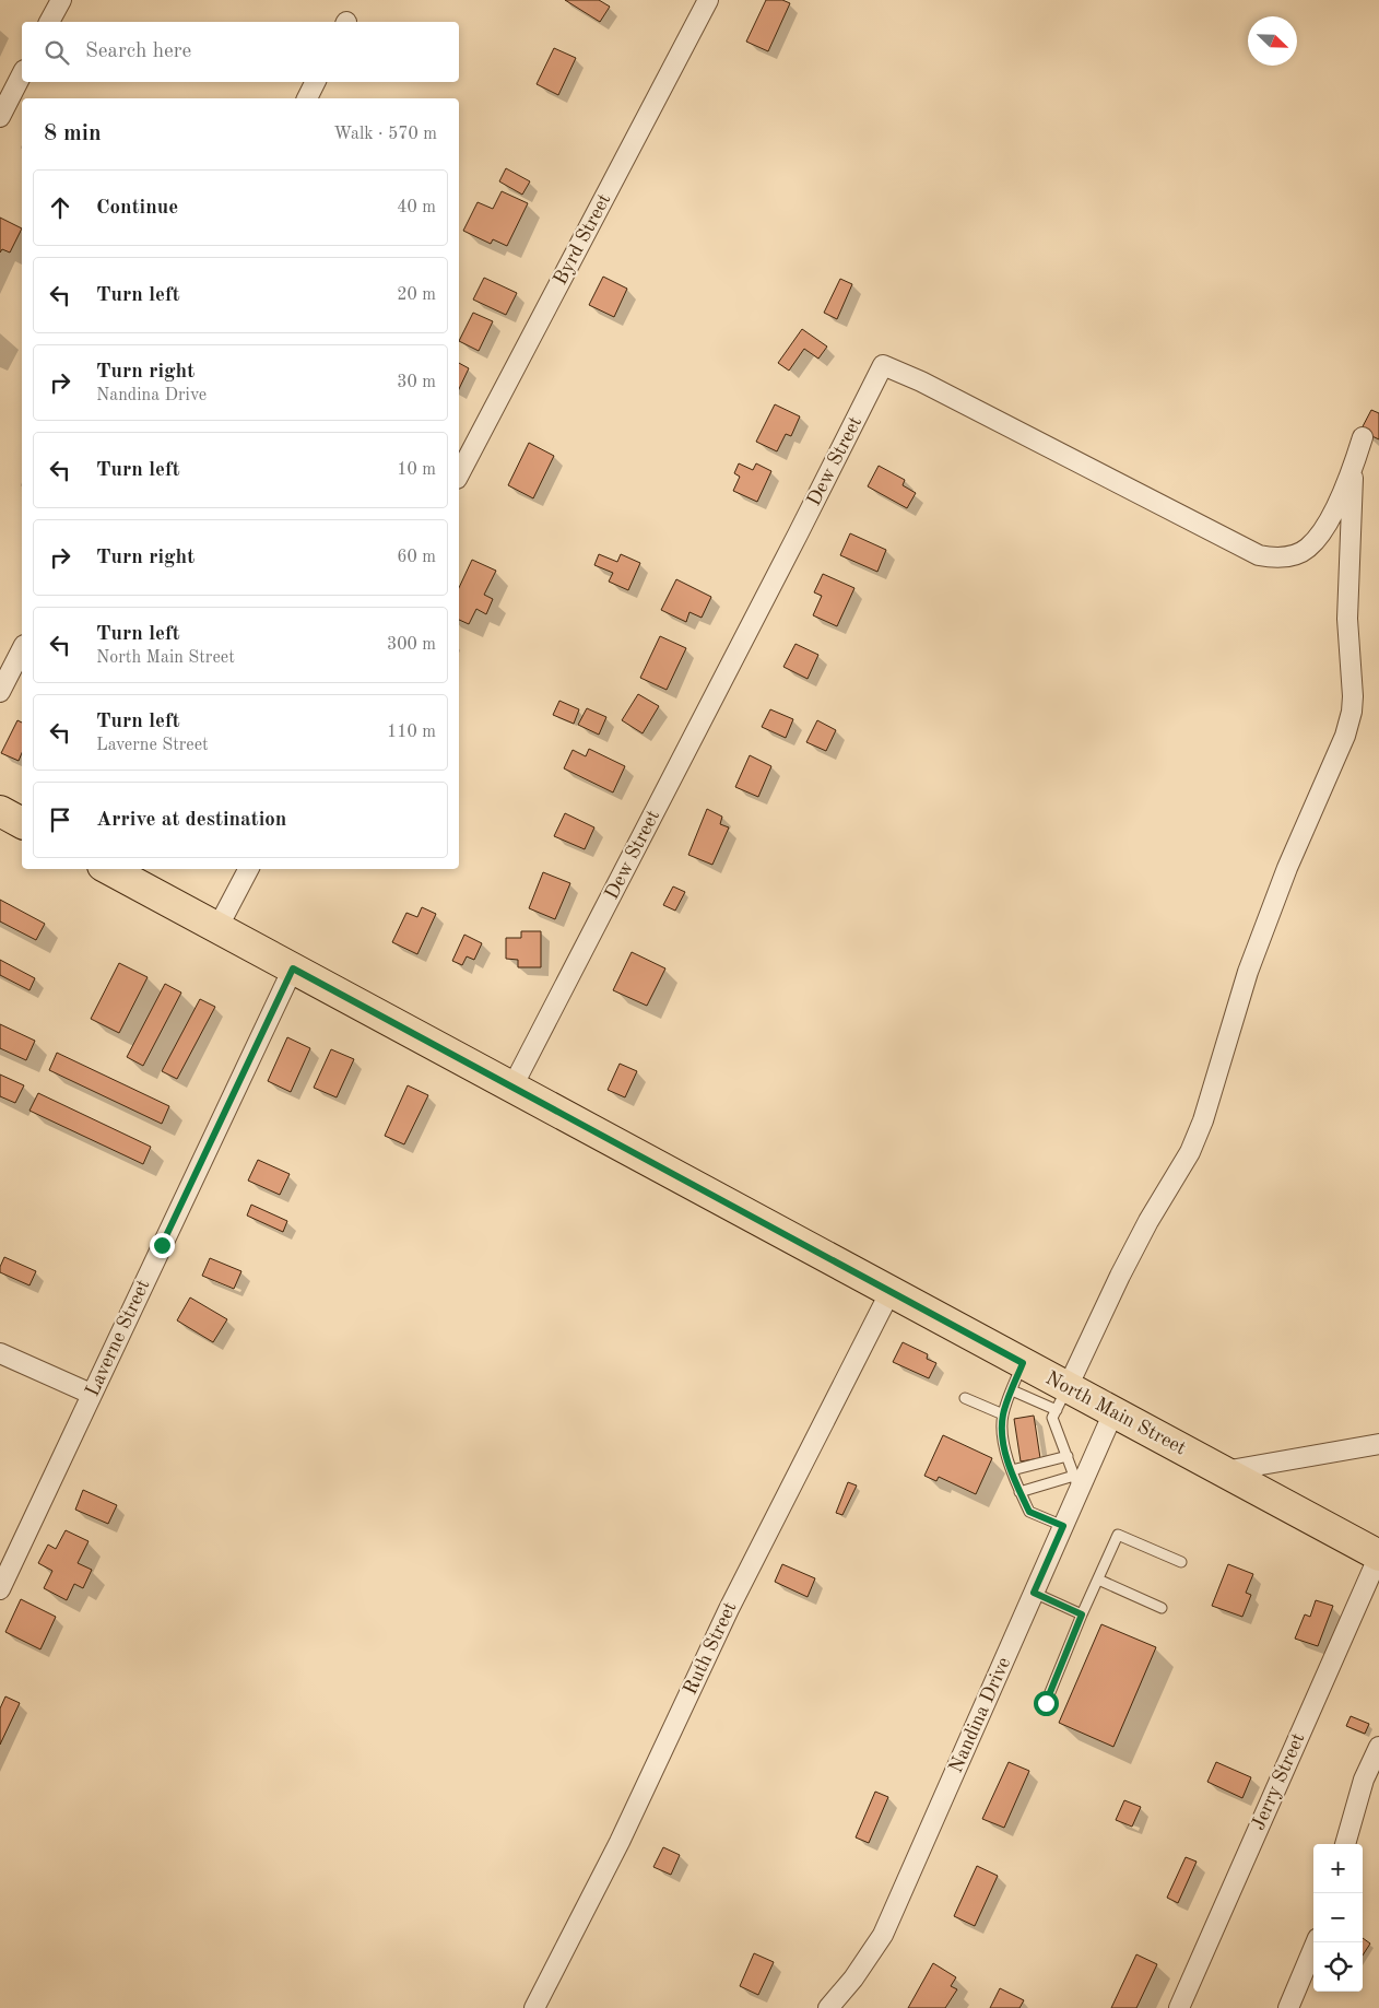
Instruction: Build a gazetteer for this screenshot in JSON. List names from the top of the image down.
{
  "streets": {
    "main road": ["North Main Street"],
    "street": [
      "Byrd Street",
      "Dew Street",
      "Laverne Street",
      "Ruth Street",
      "Nandina Drive",
      "Jerry Street"
    ]
  },
  "crossings": [
    ["Dew Street", "North Main Street"],
    ["Laverne Street", "North Main Street"],
    ["North Main Street", "Ruth Street"],
    ["North Main Street", "Nandina Drive"],
    ["North Main Street", "Jerry Street"]
  ],
  "north": "bottom right",
  "page": {
    "search": "Search here",
    "heading": ["8 min", "Walk · 570 m"],
    "list": [
      ["Continue", "40 m"],
      ["Turn left", "20 m"],
      ["Turn right", "Nandina Drive", "30 m"],
      ["Turn left", "10 m"],
      ["Turn right", "60 m"],
      ["Turn left", "North Main Street", "300 m"],
      ["Turn left", "Laverne Street", "110 m"],
      "Arrive at destination"
    ],
    "map_buttons": ["+", "−"]
  }
}
